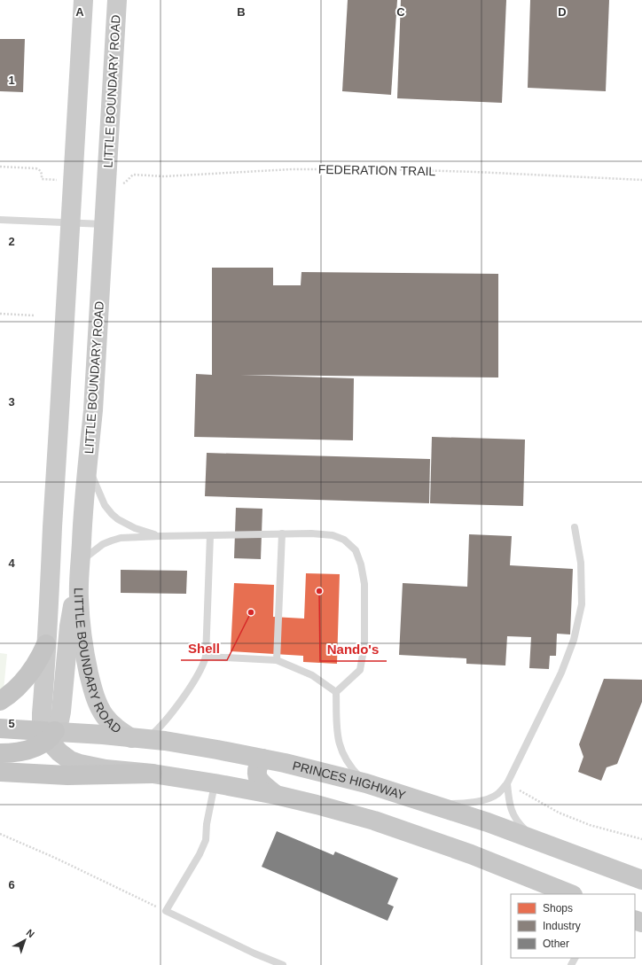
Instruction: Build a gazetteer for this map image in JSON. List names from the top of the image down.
{
  "streets": {
    "highway": ["PRINCES HIGHWAY"],
    "main road": ["LITTLE BOUNDARY ROAD"],
    "path": ["FEDERATION TRAIL"]
  },
  "crossings": [
    ["LITTLE BOUNDARY ROAD", "PRINCES HIGHWAY"]
  ],
  "places": ["Nando's", "Shell"],
  "legend": ["Shops", "Industry", "Other"],
  "north": "top right",
  "grid": {
    "columns": [
      "A",
      "B",
      "C",
      "D"
    ],
    "rows": [
      "1",
      "2",
      "3",
      "4",
      "5",
      "6"
    ]
  }
}
